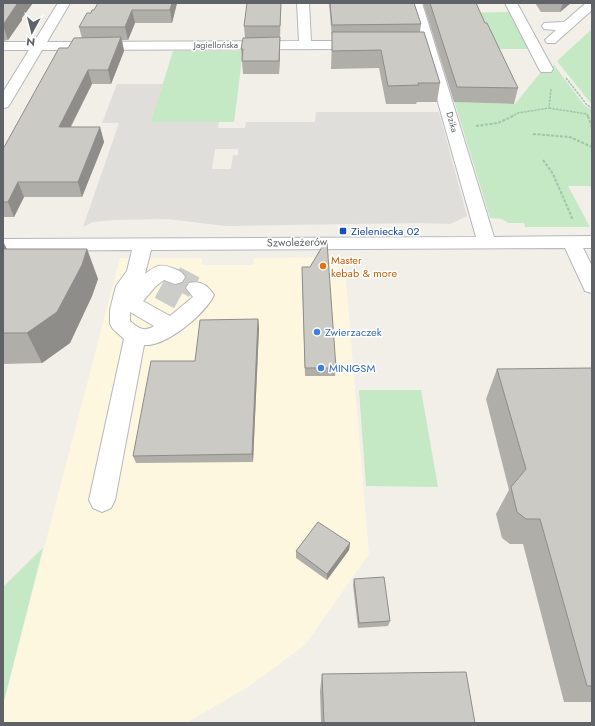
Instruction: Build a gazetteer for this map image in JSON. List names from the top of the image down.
{
  "streets": {
    "street": ["Jagiellońska", "Dzika", "Szwoleżerów"]
  },
  "crossings": [
    ["Dzika", "Szwoleżerów"]
  ],
  "places": {
    "transit": ["Zieleniecka 02"],
    "other": ["Master kebab & more", "Zwierzaczek", "MINIGSM"]
  },
  "north": "bottom"
}
